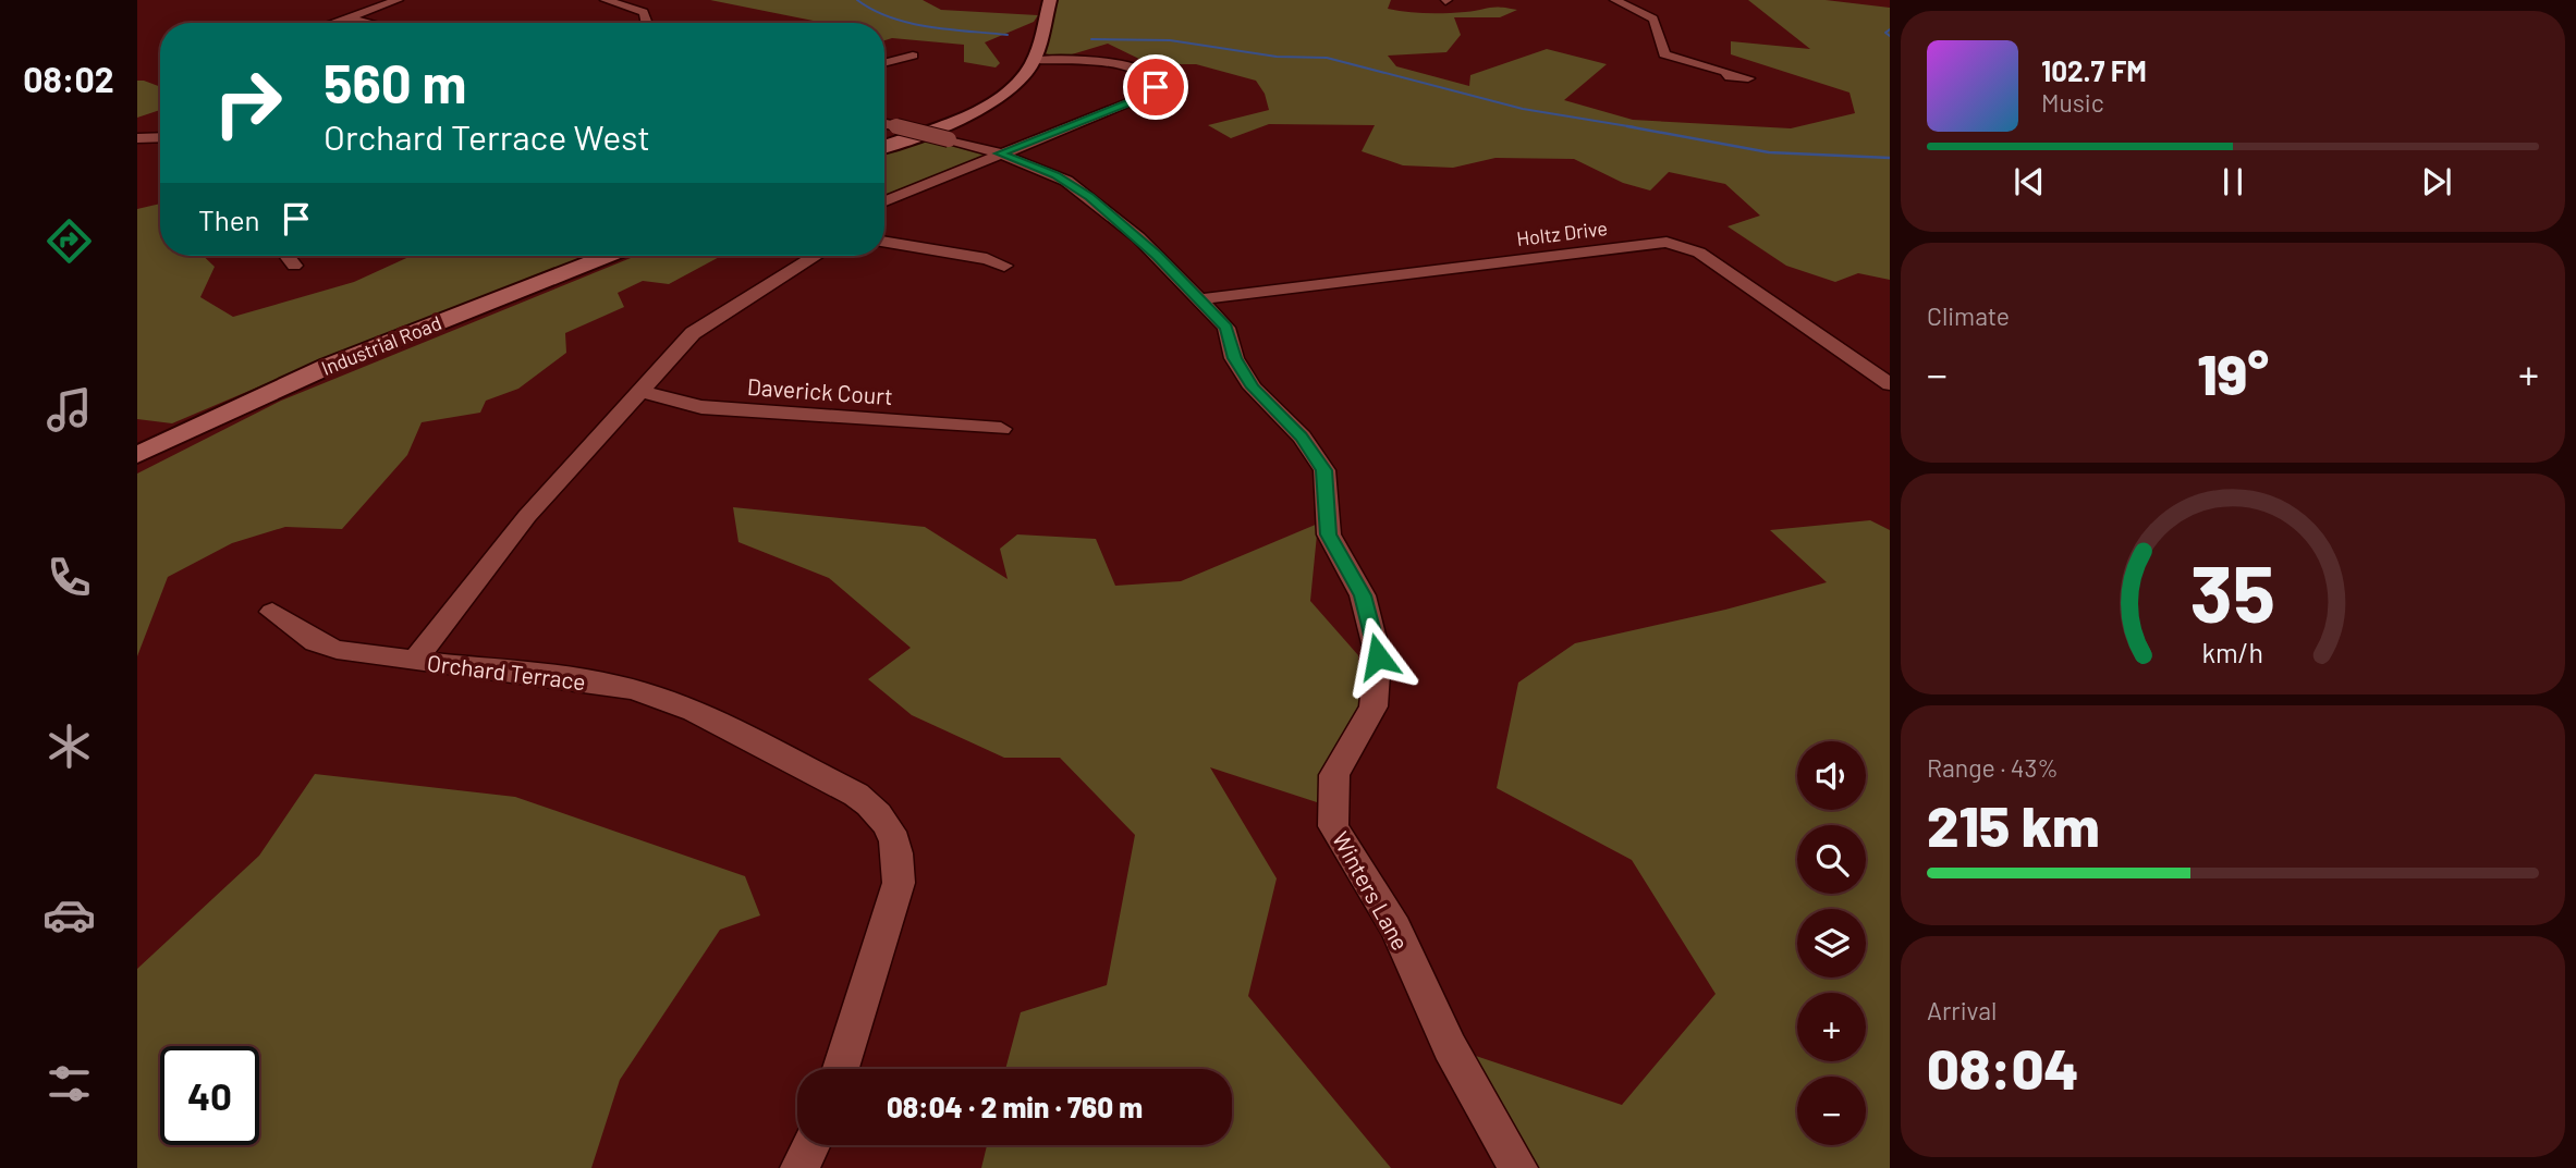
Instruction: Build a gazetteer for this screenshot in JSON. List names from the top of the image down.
{
  "streets": {
    "main road": ["Industrial Road"],
    "street": [
      "Holtz Drive",
      "Daverick Court",
      "Orchard Terrace",
      "Winters Lane"
    ]
  },
  "crossings": [
    ["Holtz Drive", "Winters Lane"],
    ["Daverick Court", "Orchard Terrace"]
  ],
  "page": {
    "tabs": "08:02",
    "turn": ["560 m", "Orchard Terrace West"],
    "song": ["102.7 FM", "Music"],
    "then": "Then",
    "tile": [
      "Climate",
      ["Range · 43%", "215 km"],
      ["Arrival", "08:04"]
    ],
    "heat": ["−", "19°", "+"],
    "map_buttons": ["+", "−"],
    "limit": "40",
    "trip": "08:04 · 2 min · 760 m",
    "gauge": ["35", "km/h"]
  }
}
